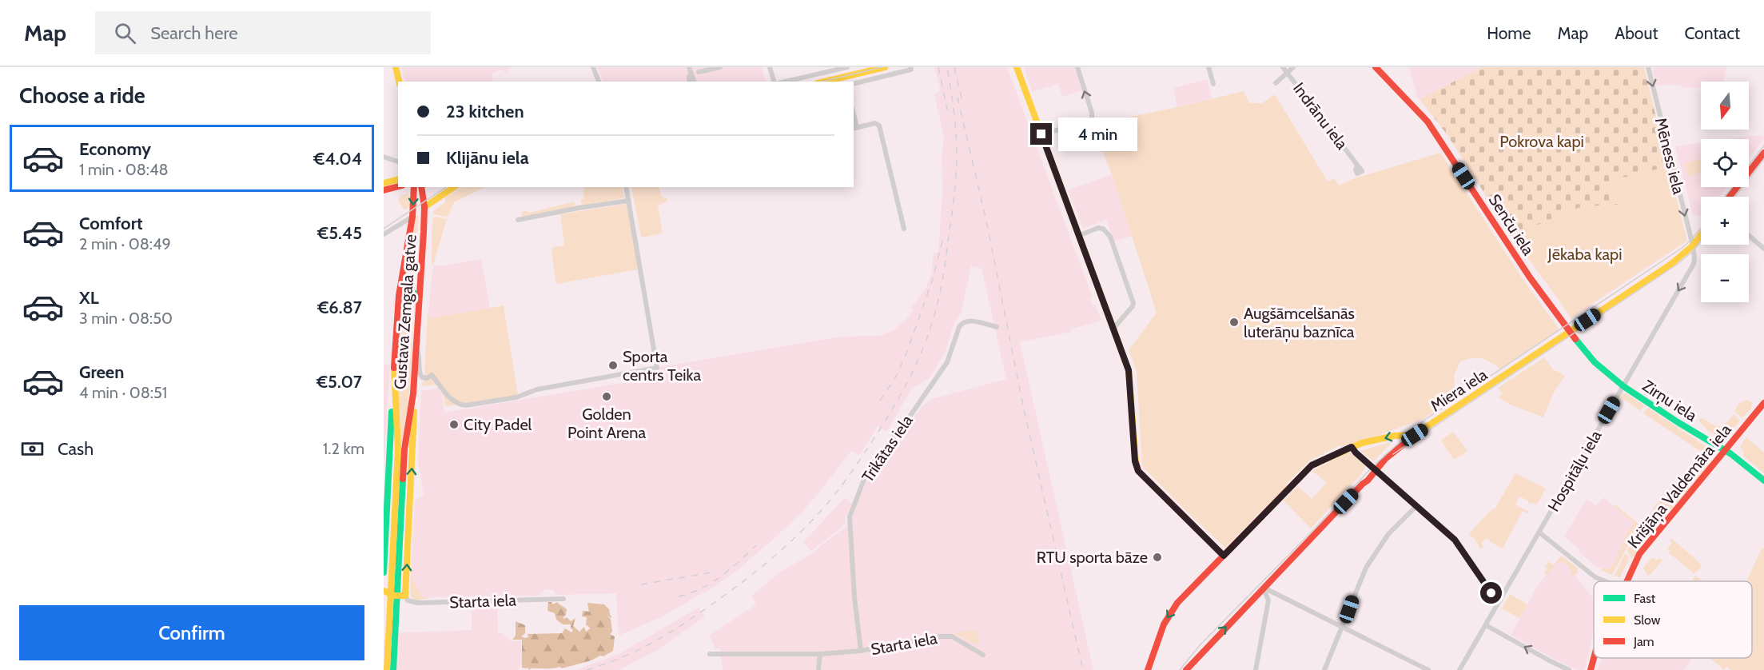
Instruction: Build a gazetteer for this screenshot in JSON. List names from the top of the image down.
{
  "streets": {
    "main road": [
      "Senču iela",
      "Gustava Zemgala gatve",
      "Miera iela",
      "Zirņu iela",
      "Krišjāņa Valdemāra iela"
    ],
    "street": [
      "Indrānu iela",
      "Mēness iela",
      "Trikātas iela",
      "Hospitāļu iela",
      "Starta iela"
    ]
  },
  "crossings": [
    ["Mēness iela", "Miera iela"],
    ["Mēness iela", "Hospitāļu iela"],
    ["Senču iela", "Miera iela"],
    ["Senču iela", "Zirņu iela"],
    ["Miera iela", "Zirņu iela"],
    ["Miera iela", "Hospitāļu iela"],
    ["Zirņu iela", "Hospitāļu iela"],
    ["Zirņu iela", "Krišjāņa Valdemāra iela"],
    ["Trikātas iela", "Starta iela"]
  ],
  "one_way": ["Mēness iela"],
  "parks": ["Pokrova kapi", "Jēkaba kapi"],
  "places": [
    "Augšāmcelšanās luterāņu baznīca",
    "Sporta centrs Teika",
    "Golden Point Arena",
    "City Padel",
    "RTU sporta bāze"
  ],
  "legend": ["Fast", "Slow", "Jam"],
  "north": "bottom",
  "page": {
    "header": "Map",
    "search": "Search here",
    "nav": [
      "Home",
      "Map",
      "About",
      "Contact"
    ],
    "heading": "Choose a ride",
    "map_buttons": ["+", "−"],
    "banner": ["23 kitchen", "Klijānu iela"],
    "bubble": "4 min",
    "list": [
      {
        "name": "Economy",
        "note": "1 min · 08:48",
        "value": "€4.04"
      },
      {
        "name": "Comfort",
        "note": "2 min · 08:49",
        "value": "€5.45"
      },
      {
        "name": "XL",
        "note": "3 min · 08:50",
        "value": "€6.87"
      },
      {
        "name": "Green",
        "note": "4 min · 08:51",
        "value": "€5.07"
      }
    ],
    "pay": ["Cash", "1.2 km"],
    "buttons": "Confirm"
  }
}
